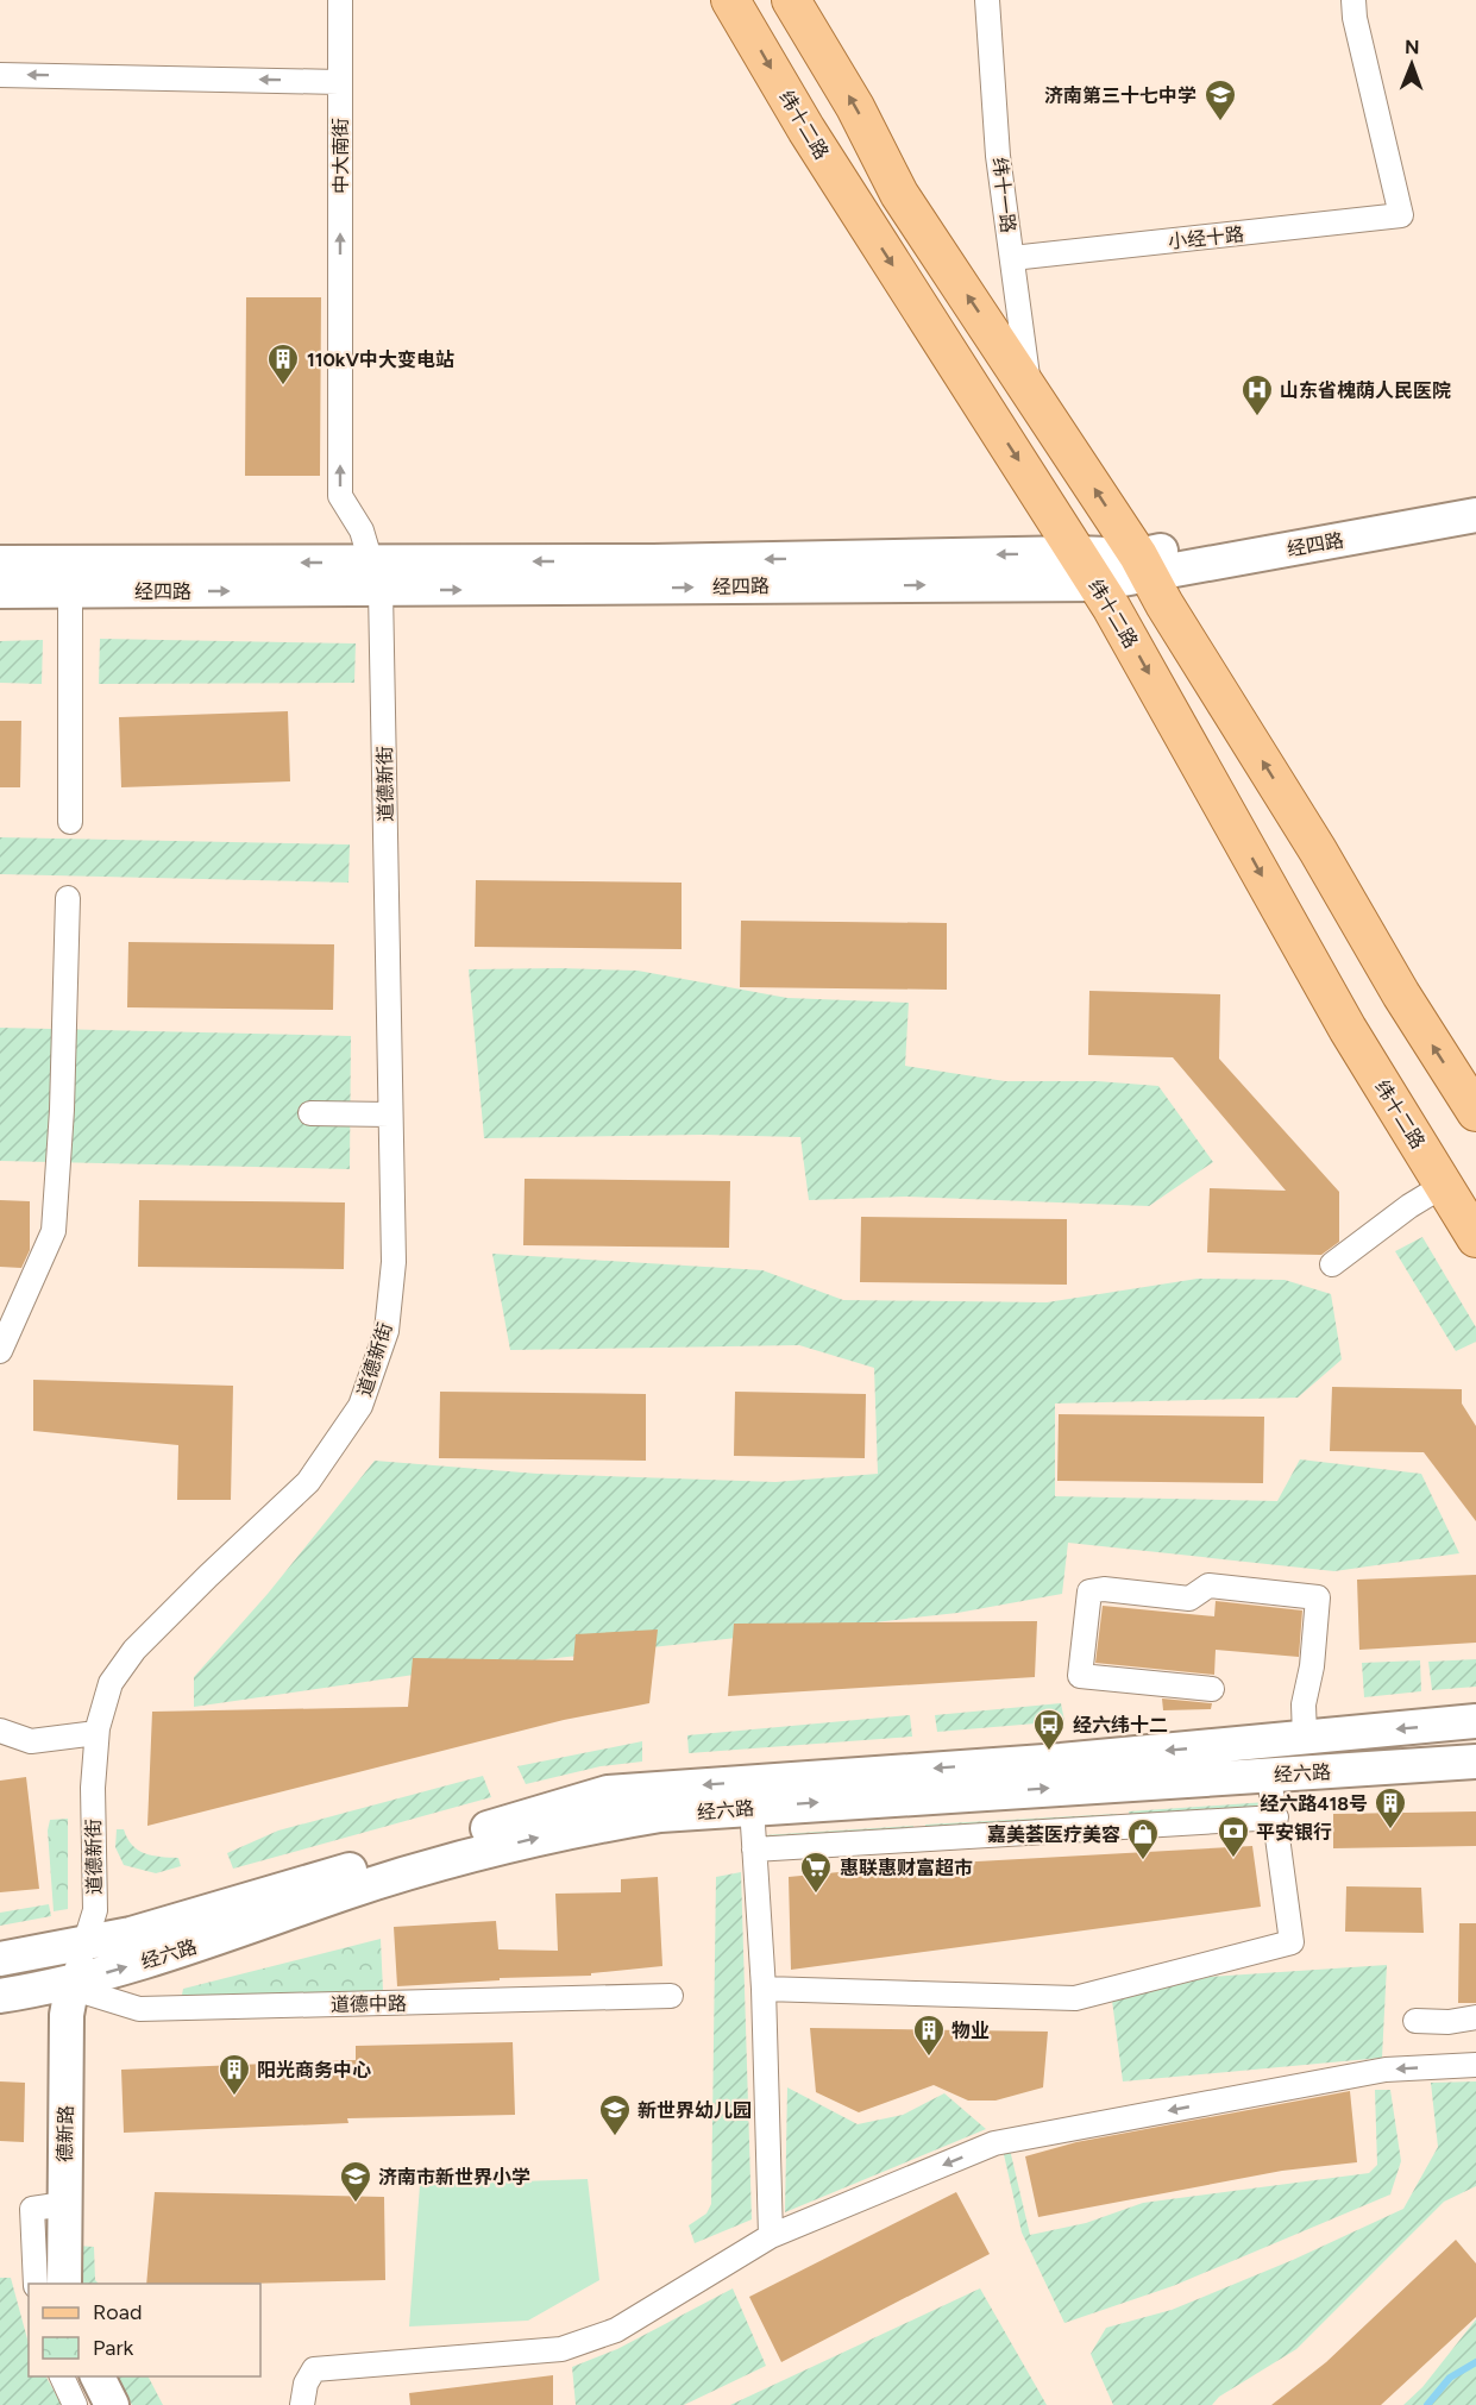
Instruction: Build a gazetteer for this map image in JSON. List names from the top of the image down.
{
  "streets": {
    "main road": [
      "纬十二路",
      "经四路",
      "经六路",
      "德新路"
    ],
    "street": [
      "中大南街",
      "纬十一路",
      "小经十路",
      "道德新街",
      "道德中路"
    ]
  },
  "crossings": [
    ["纬十二路", "经四路"],
    ["中大南街", "经四路"],
    ["中大南街", "道德新街"],
    ["纬十一路", "小经十路"],
    ["经四路", "道德新街"],
    ["道德新街", "经六路"],
    ["道德新街", "道德中路"],
    ["道德新街", "德新路"],
    ["经六路", "道德中路"],
    ["经六路", "德新路"],
    ["道德中路", "德新路"]
  ],
  "one_way": ["中大南街"],
  "places": {
    "school or university": ["济南第三十七中学", "新世界幼儿园", "济南市新世界小学"],
    "building": [
      "110kV中大变电站",
      "经六路418号",
      "物业",
      "阳光商务中心"
    ],
    "hospital": ["山东省槐荫人民医院"],
    "bus stop": ["经六纬十二"],
    "bank": ["平安银行"],
    "shop": ["嘉美荟医疗美容"],
    "supermarket": ["惠联惠财富超市"]
  },
  "legend": ["Road", "Park"],
  "north": "top"
}
